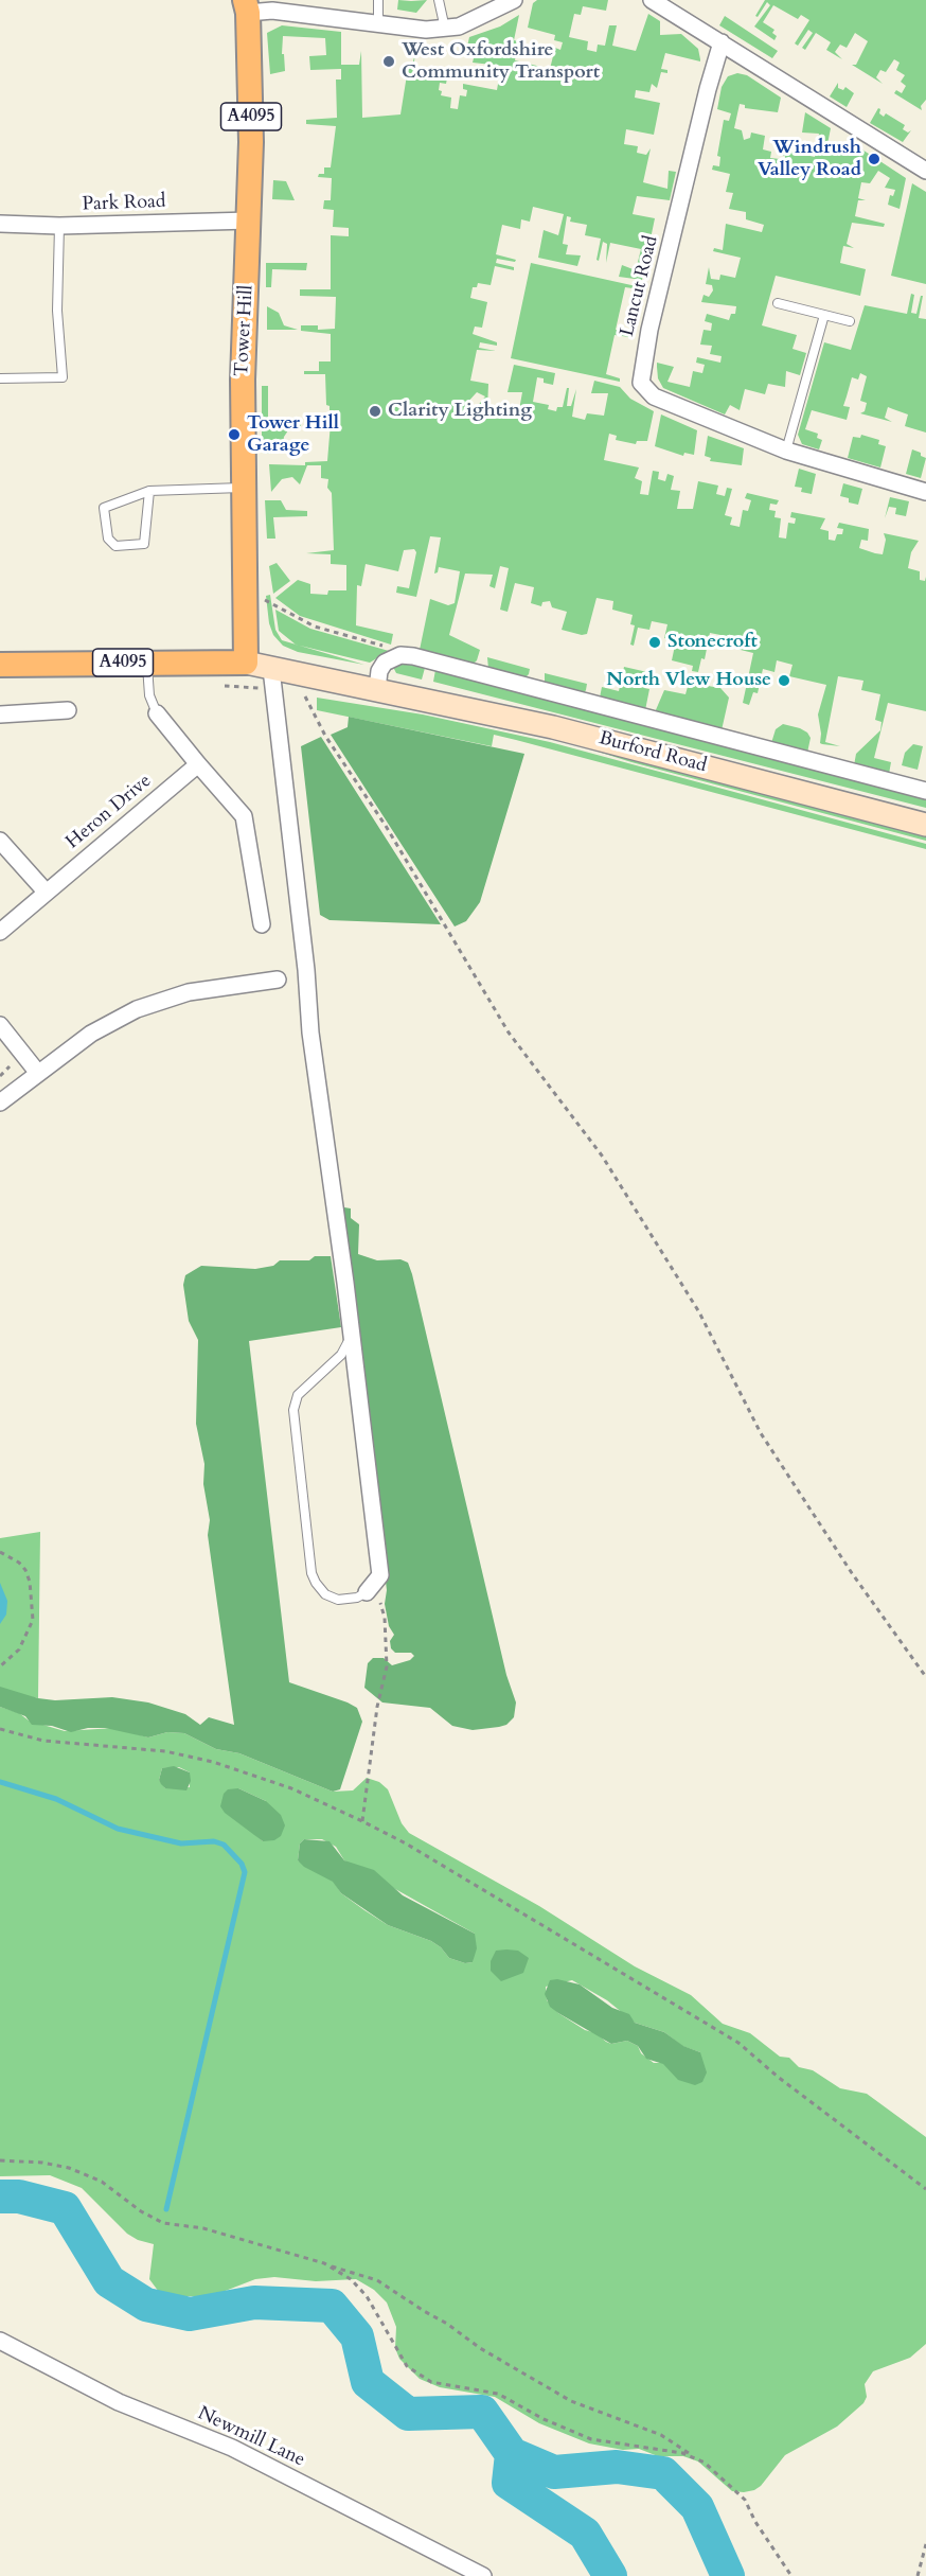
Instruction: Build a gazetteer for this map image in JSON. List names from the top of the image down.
{
  "streets": {
    "main road": ["A4095", "Tower Hill", "Burford Road"],
    "street": [
      "Park Road",
      "Lancut Road",
      "Heron Drive",
      "Newmill Lane"
    ]
  },
  "crossings": [
    ["Park Road", "Tower Hill"],
    ["Tower Hill", "Burford Road"]
  ],
  "places": [
    "West Oxfordshire Community Transport",
    "Windrush Valley Road",
    "Clarity Lighting",
    "Tower Hill Garage",
    "Stonecroft",
    "North Vlew House"
  ]
}
